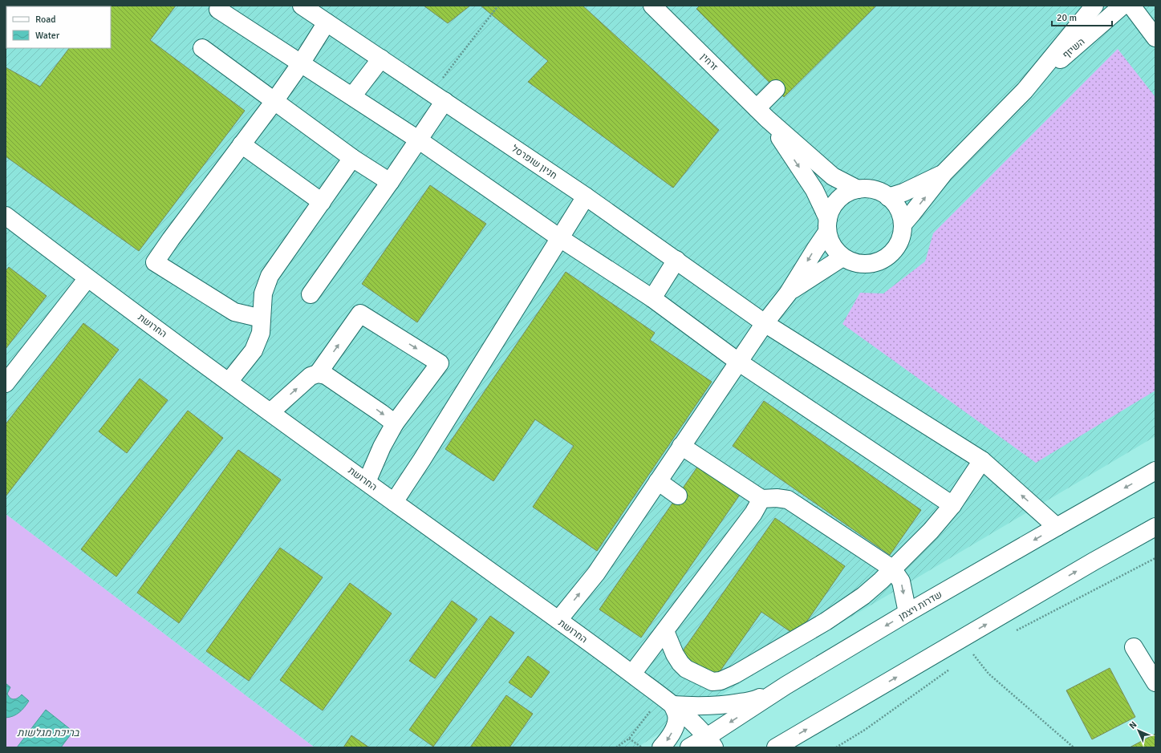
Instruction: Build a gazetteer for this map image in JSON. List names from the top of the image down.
{
  "streets": {
    "street": [
      "השיזף",
      "זרחין",
      "חניון שופרסל",
      "החרושת",
      "שדרות ויצמן"
    ]
  },
  "crossings": [
    ["השיזף", "זרחין"],
    ["חניון שופרסל", "שדרות ויצמן"],
    ["החרושת", "שדרות ויצמן"]
  ],
  "water": ["בריכת מגלשות"],
  "legend": ["Road", "Water"],
  "scale_bar": "20 m",
  "north": "top left"
}
